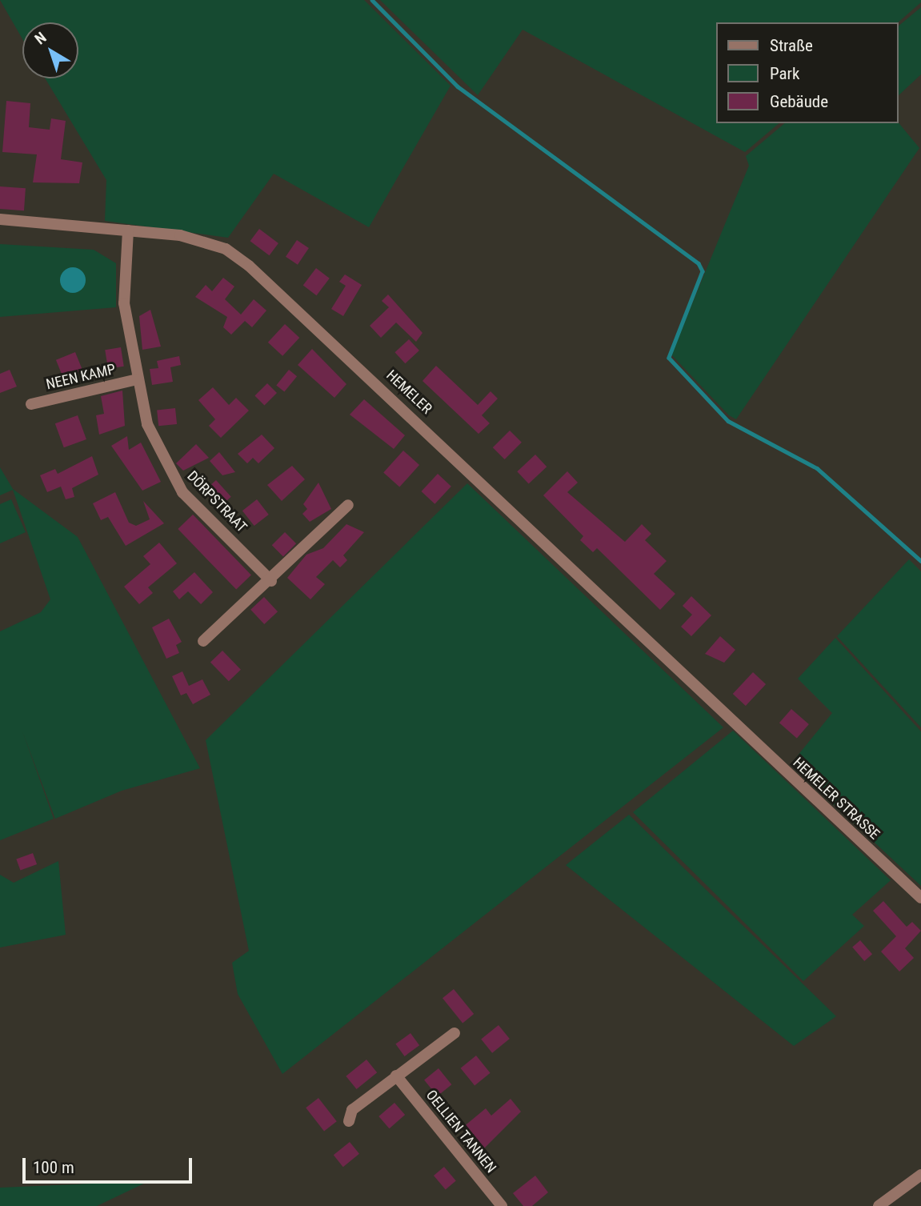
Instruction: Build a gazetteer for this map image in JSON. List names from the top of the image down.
{
  "streets": {
    "street": [
      "NEEN KAMP",
      "HEMELER",
      "DÖRPSTRAAT",
      "HEMELER STRASSE",
      "OELLIEN TANNEN"
    ]
  },
  "crossings": [
    ["NEEN KAMP", "DÖRPSTRAAT"],
    ["HEMELER", "DÖRPSTRAAT"],
    ["HEMELER", "HEMELER STRASSE"]
  ],
  "legend": ["Straße", "Park", "Gebäude"],
  "scale_bar": "100 m",
  "north": "top left"
}
